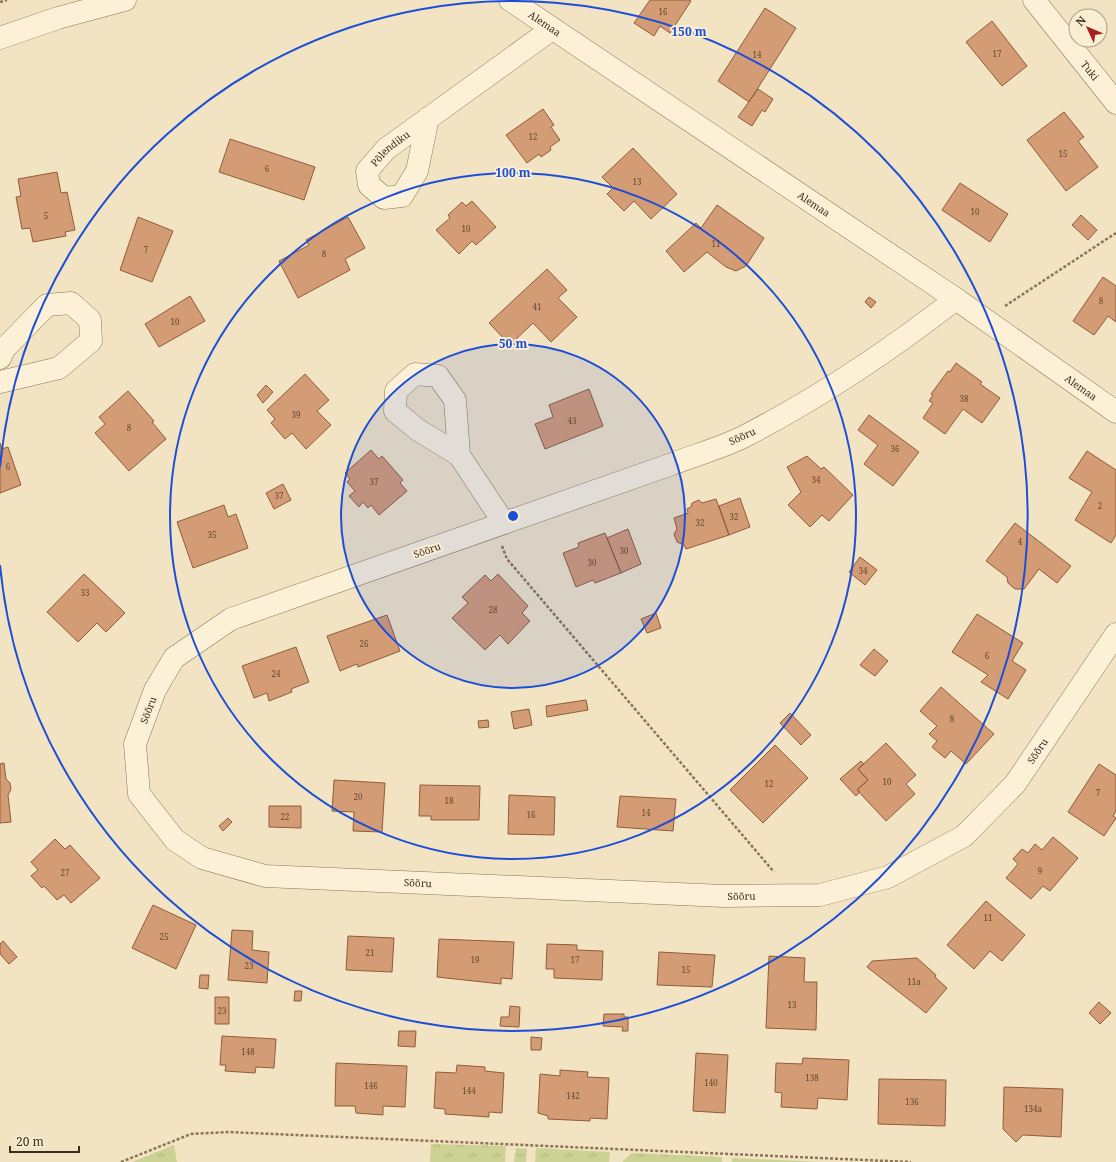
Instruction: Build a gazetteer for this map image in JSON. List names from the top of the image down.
{
  "streets": {
    "street": ["Alemaa", "Tuki", "Sõõru"]
  },
  "crossings": [
    ["Alemaa", "Sõõru"]
  ],
  "house_numbers": [
    "16",
    "17",
    "14",
    "12",
    "15",
    "6",
    "13",
    "10",
    "5",
    "10",
    "11",
    "7",
    "8",
    "8",
    "41",
    "10",
    "38",
    "39",
    "43",
    "8",
    "36",
    "6",
    "34",
    "37",
    "37",
    "2",
    "32",
    "32",
    "35",
    "4",
    "30",
    "30",
    "34",
    "33",
    "28",
    "26",
    "6",
    "24",
    "8",
    "10",
    "12",
    "7",
    "20",
    "18",
    "14",
    "16",
    "22",
    "9",
    "27",
    "11",
    "25",
    "21",
    "19",
    "17",
    "23",
    "15",
    "11a",
    "13",
    "23",
    "148",
    "138",
    "140",
    "146",
    "144",
    "142",
    "136",
    "134a"
  ],
  "scale_bar": "20 m",
  "north": "top left",
  "rings": ["150 m", "100 m", "50 m"]
}
